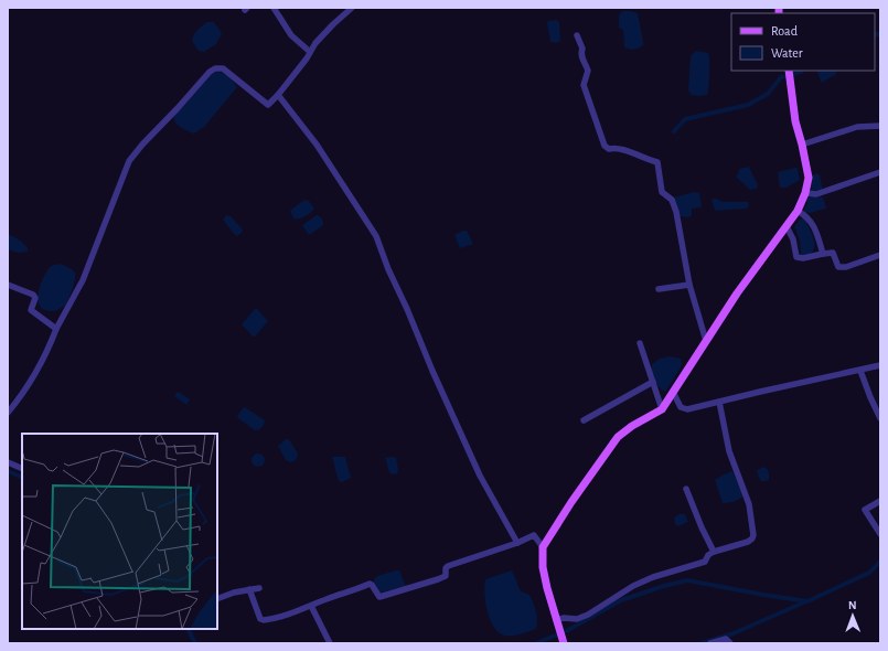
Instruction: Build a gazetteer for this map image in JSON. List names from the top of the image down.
{
  "legend": ["Road", "Water"],
  "north": "top"
}
